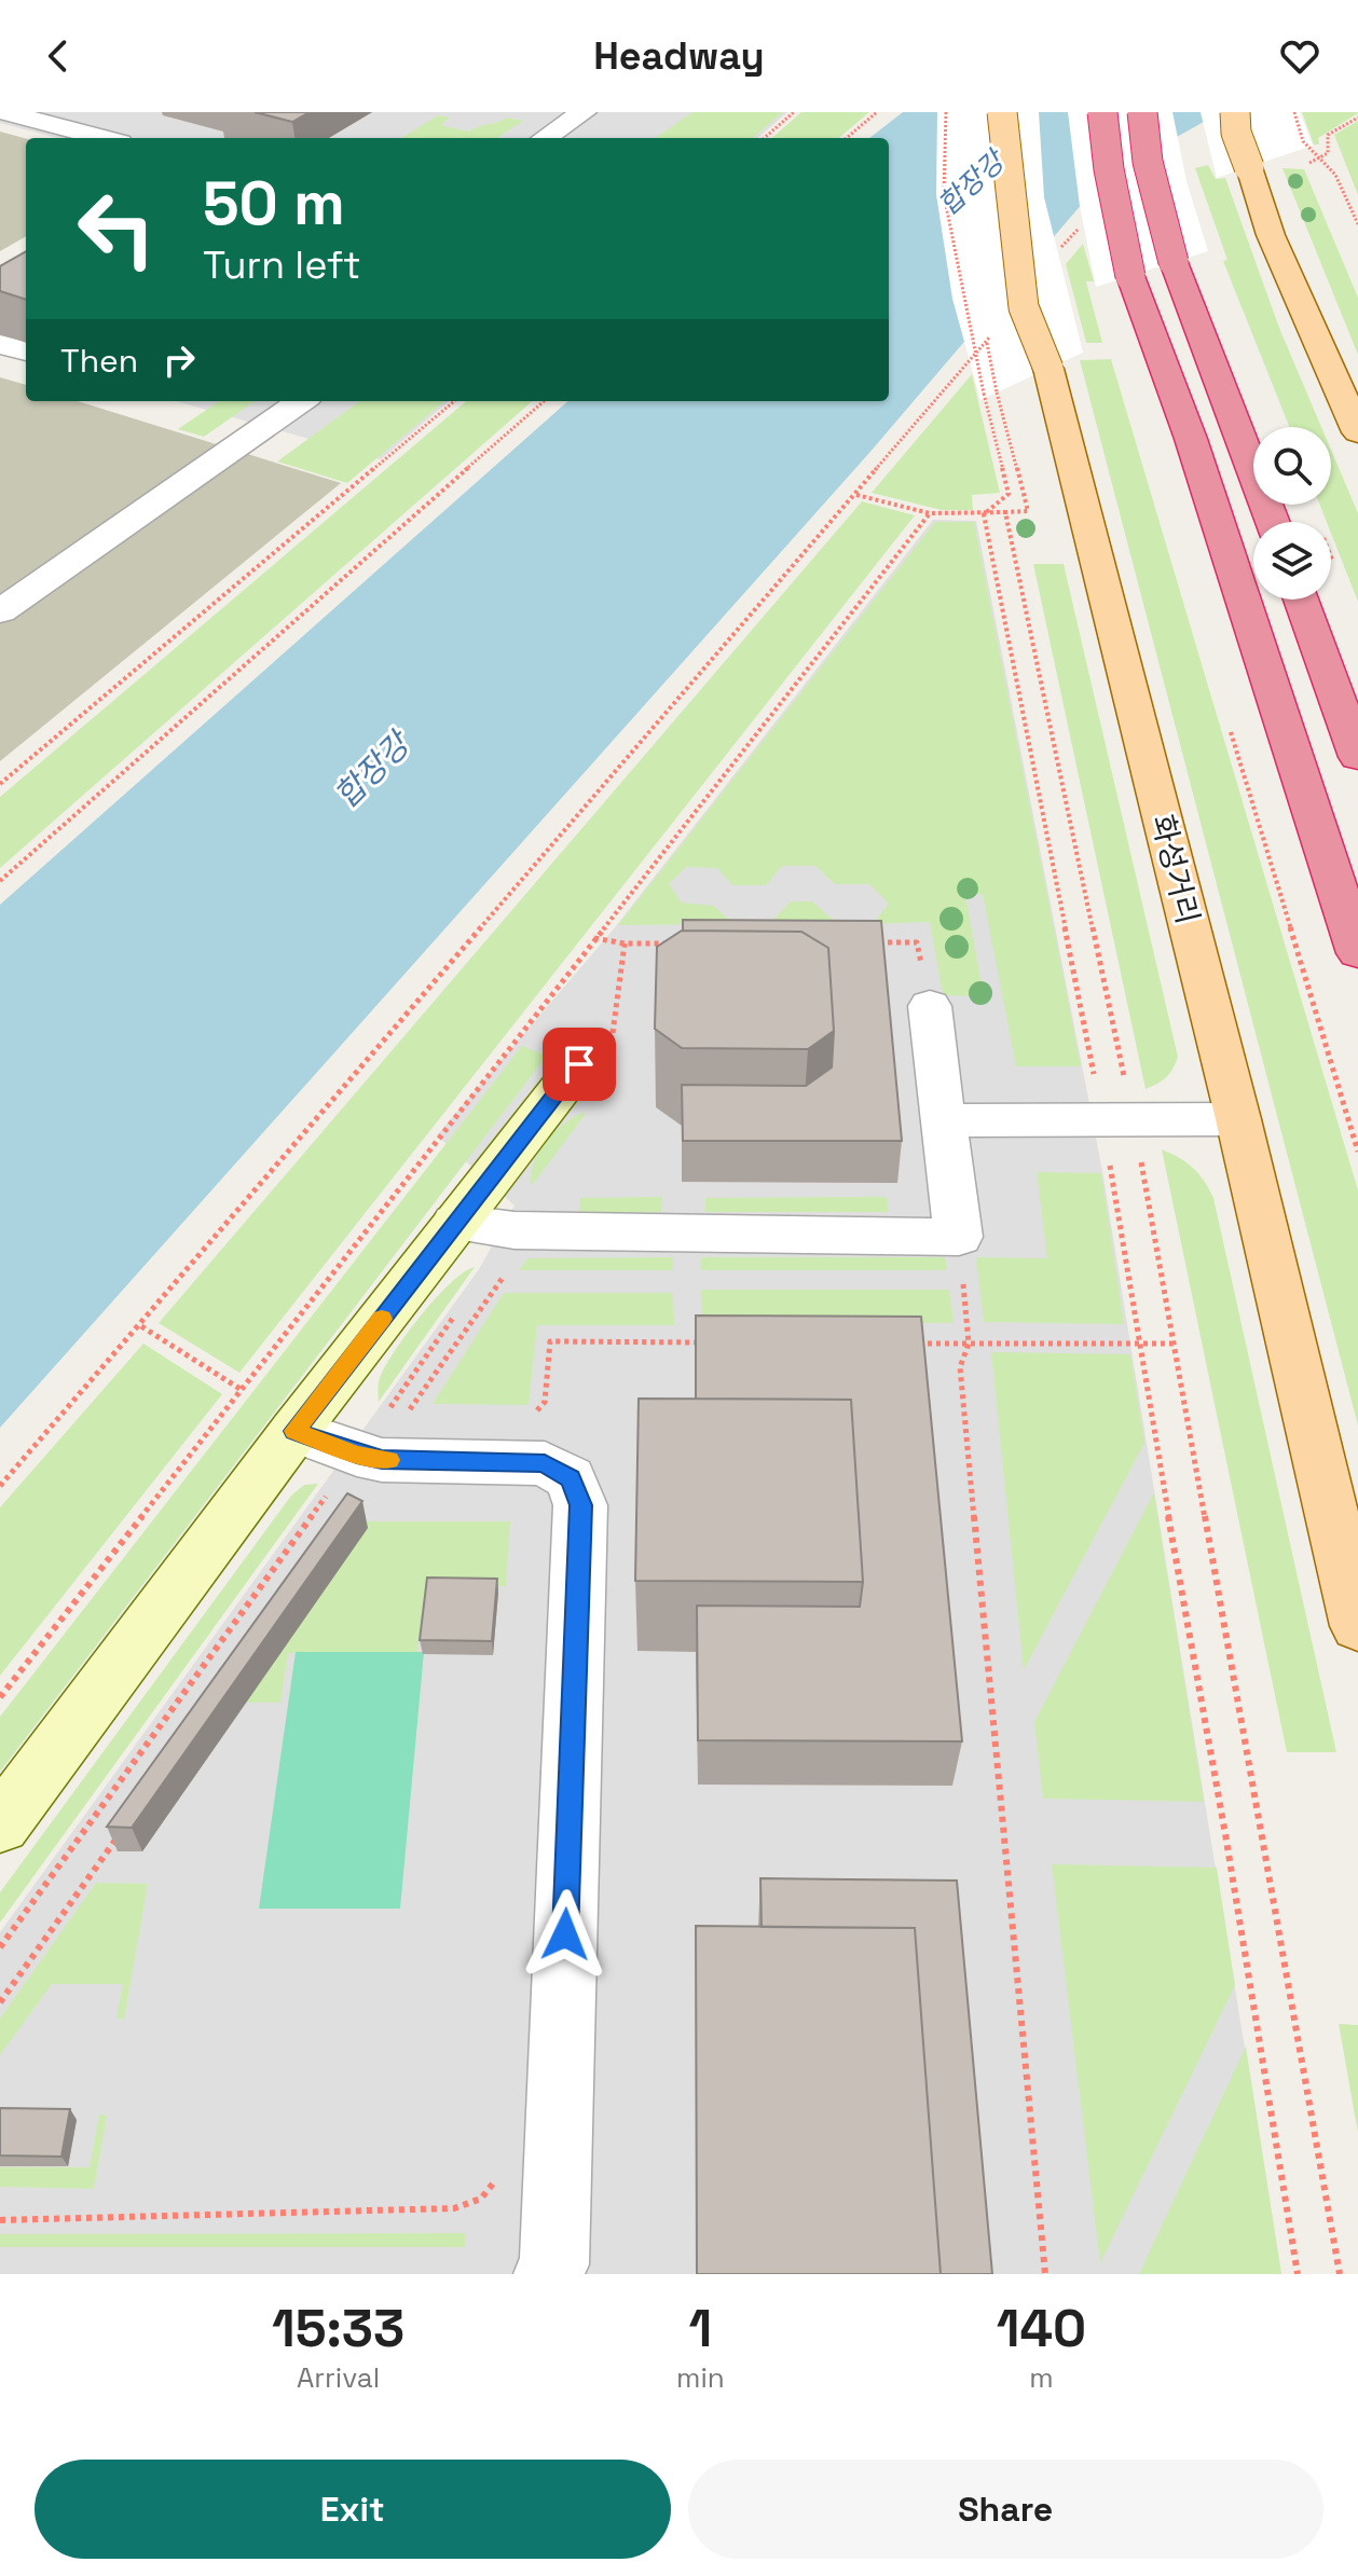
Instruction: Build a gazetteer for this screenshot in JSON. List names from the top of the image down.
{
  "streets": {
    "main road": ["화성거리"]
  },
  "water": ["합장강"],
  "page": {
    "header": "Headway",
    "turn": ["50 m", "Turn left"],
    "then": "Then",
    "eta": [
      "15:33",
      "Arrival",
      "1",
      "min",
      "140",
      "m"
    ],
    "buttons": ["Exit", "Share"]
  }
}
